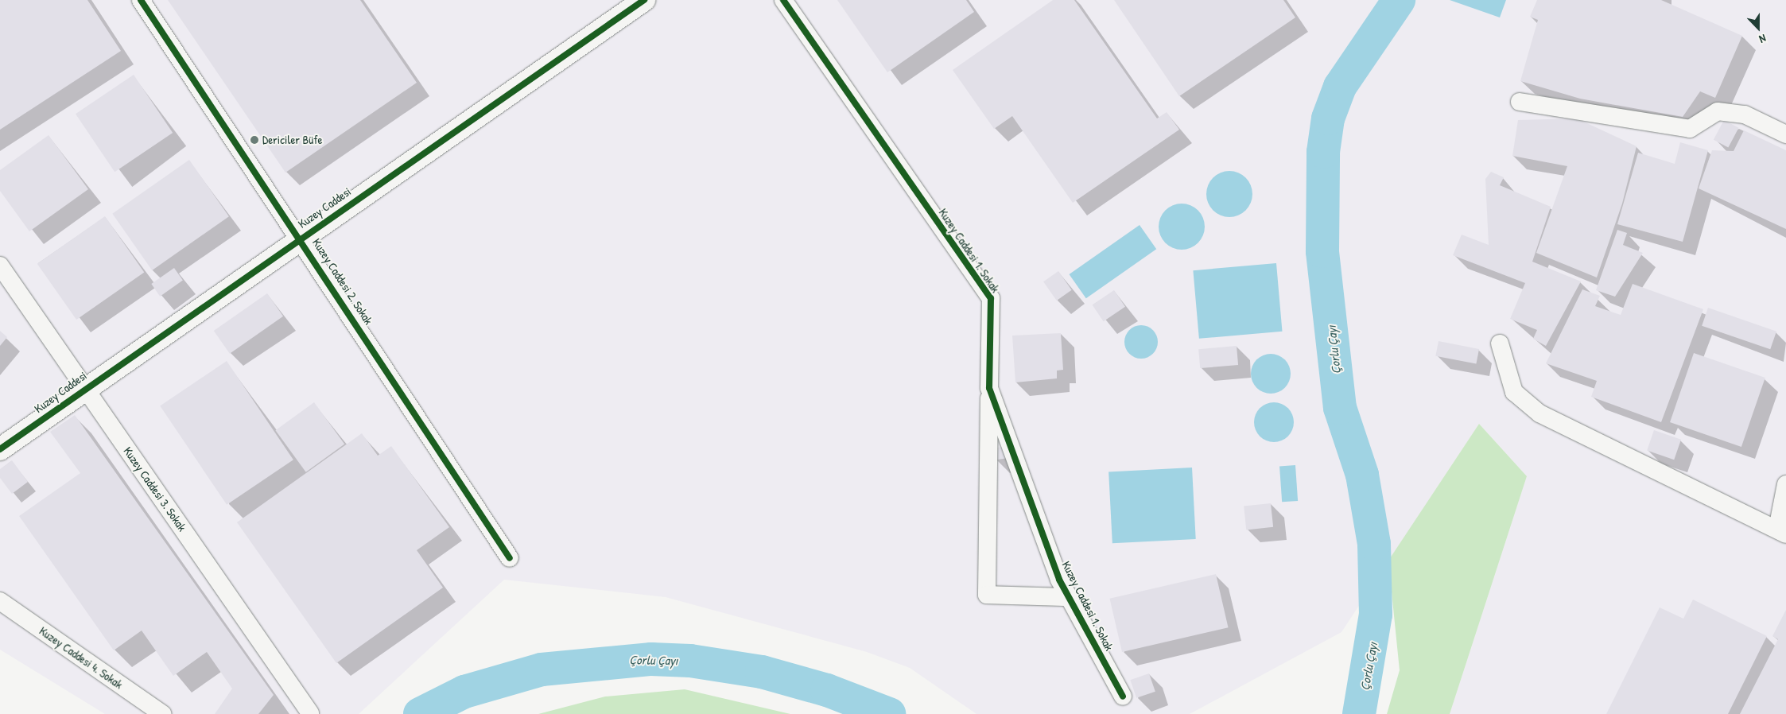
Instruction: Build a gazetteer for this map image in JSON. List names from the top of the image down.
{
  "streets": {
    "street": [
      "Kuzey Caddesi",
      "Kuzey Caddesi 1. Sokak",
      "Kuzey Caddesi 2. Sokak",
      "Kuzey Caddesi 3. Sokak",
      "Kuzey Caddesi 4. Sokak"
    ]
  },
  "crossings": [
    ["Kuzey Caddesi", "Kuzey Caddesi 2. Sokak"],
    ["Kuzey Caddesi", "Kuzey Caddesi 3. Sokak"]
  ],
  "water": ["Çorlu Çayı"],
  "places": ["Dericiler Büfe"],
  "north": "bottom"
}
